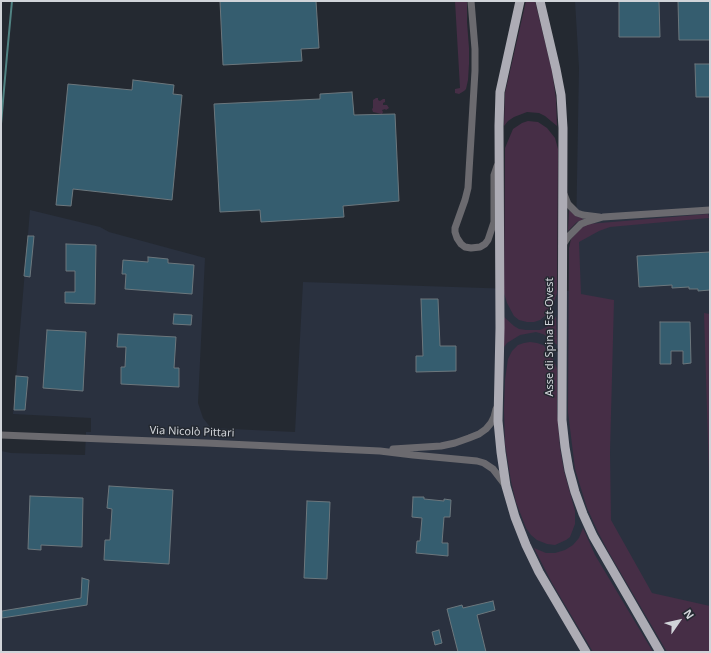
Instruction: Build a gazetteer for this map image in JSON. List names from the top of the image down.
{
  "streets": {
    "main road": ["Asse di Spina Est-Ovest"],
    "street": ["Via Nicolò Pittari"]
  },
  "north": "top right"
}
